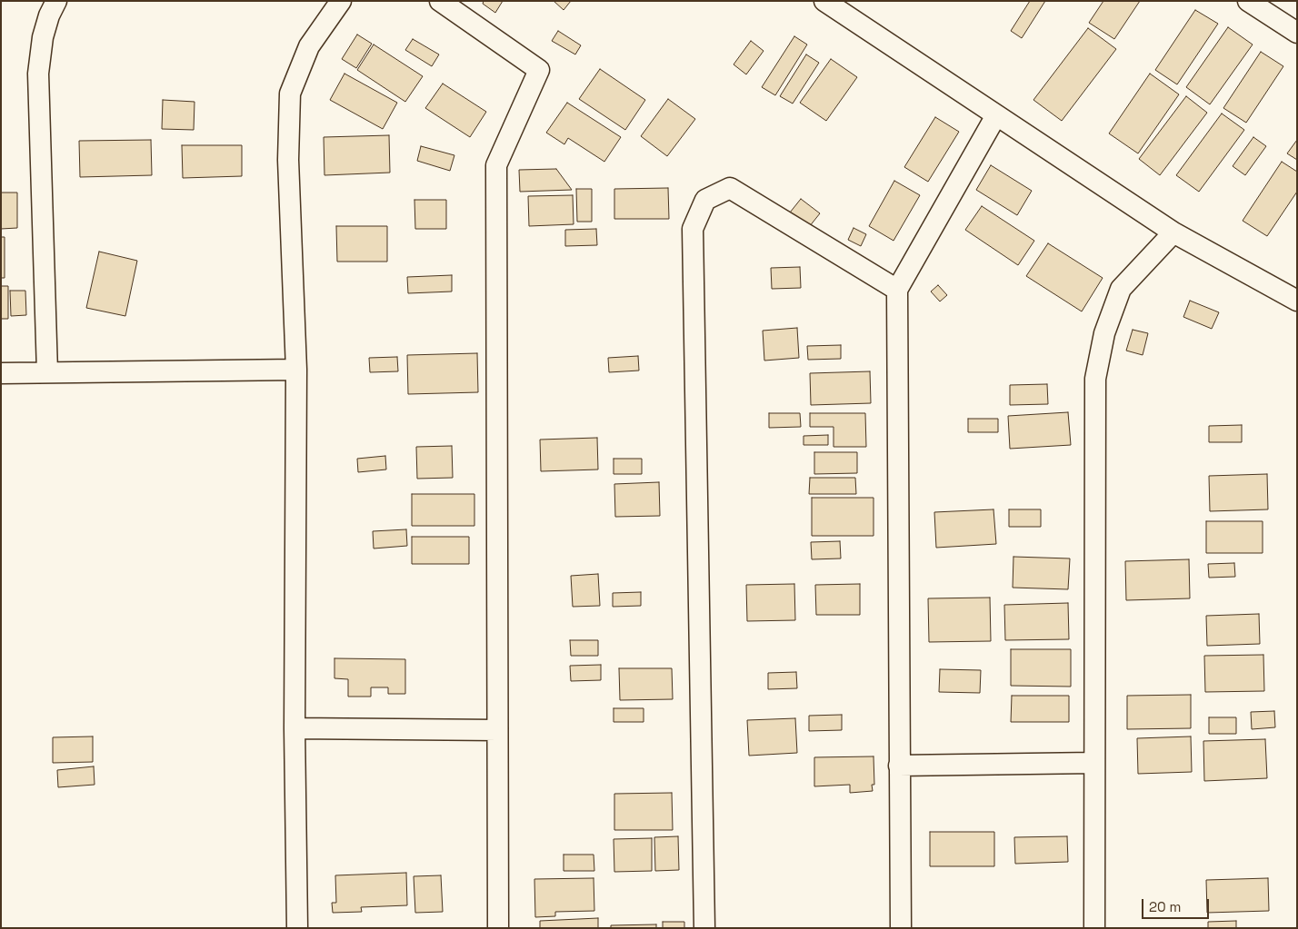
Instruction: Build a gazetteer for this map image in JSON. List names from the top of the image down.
{
  "scale_bar": "20 m"
}
